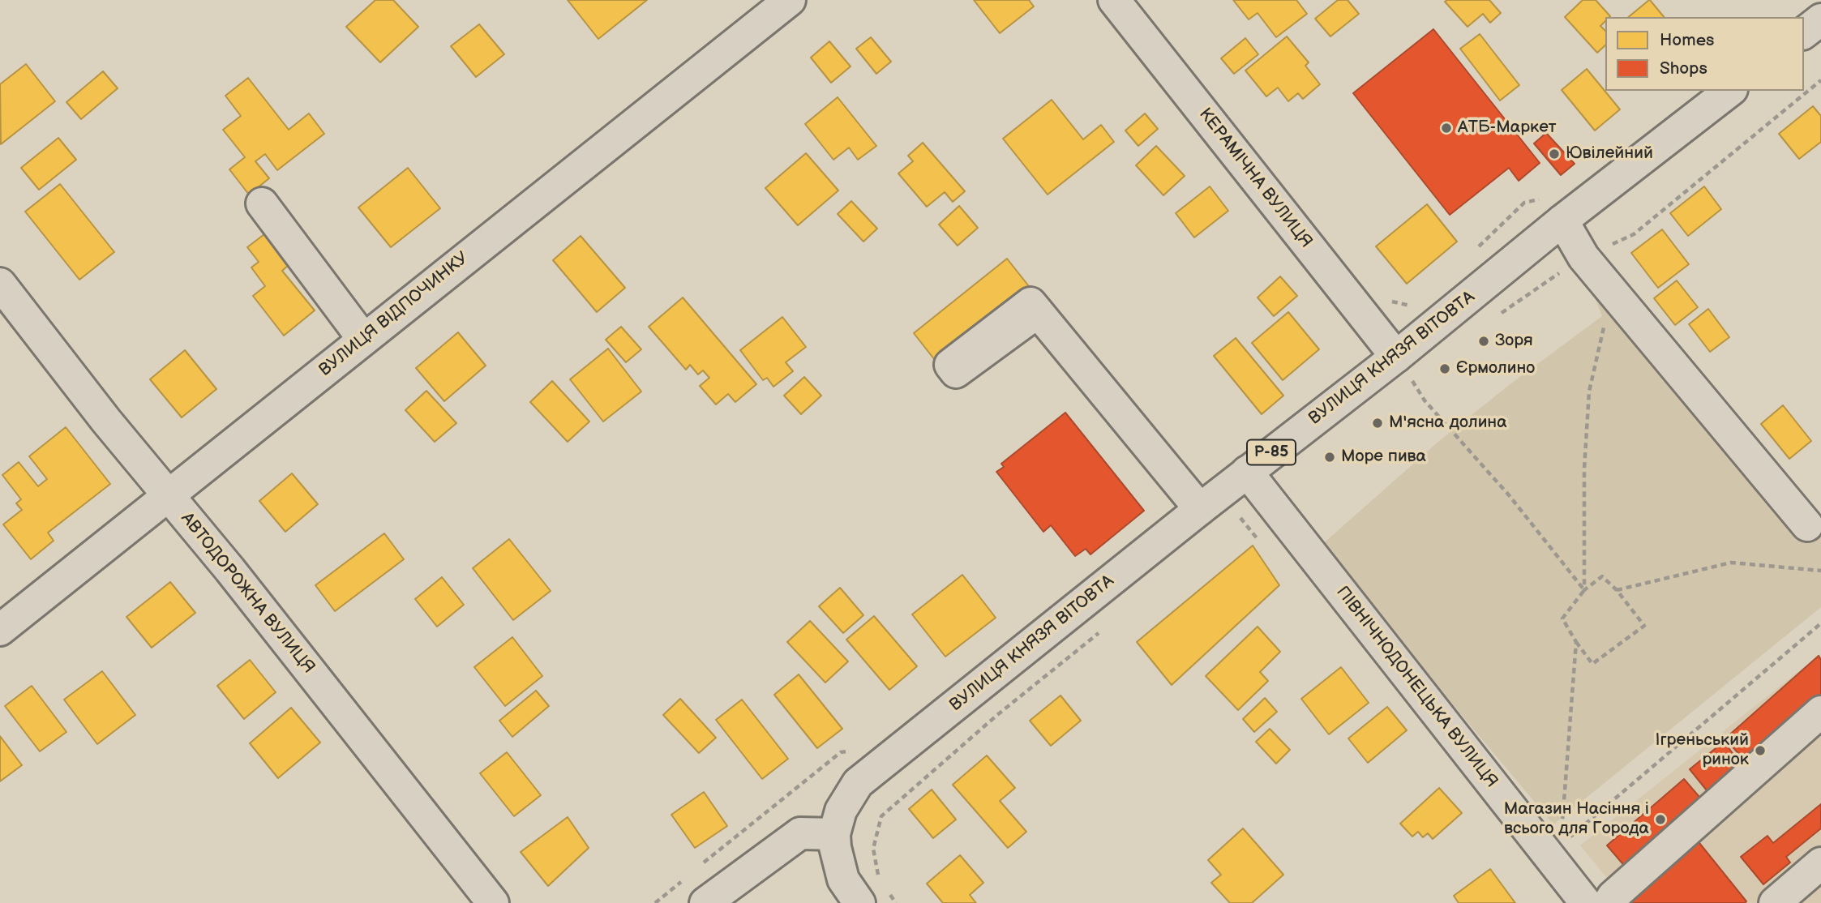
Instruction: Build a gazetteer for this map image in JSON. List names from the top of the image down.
{
  "streets": {
    "street": [
      "КЕРАМІЧНА ВУЛИЦЯ",
      "ВУЛИЦЯ ВІДПОЧИНКУ",
      "ВУЛИЦЯ КНЯЗЯ ВІТОВТА",
      "Р-85",
      "АВТОДОРОЖНА ВУЛИЦЯ",
      "ПІВНІЧНОДОНЕЦЬКА ВУЛИЦЯ"
    ]
  },
  "crossings": [
    ["КЕРАМІЧНА ВУЛИЦЯ", "ВУЛИЦЯ КНЯЗЯ ВІТОВТА"],
    ["ВУЛИЦЯ ВІДПОЧИНКУ", "АВТОДОРОЖНА ВУЛИЦЯ"],
    ["ВУЛИЦЯ КНЯЗЯ ВІТОВТА", "ПІВНІЧНОДОНЕЦЬКА ВУЛИЦЯ"]
  ],
  "places": [
    "АТБ-Маркет",
    "Ювілейний",
    "Зоря",
    "Єрмолино",
    "М'ясна долина",
    "Море пива",
    "Ігреньський ринок",
    "Магазин Насіння і всього для Города"
  ],
  "legend": ["Homes", "Shops"]
}
